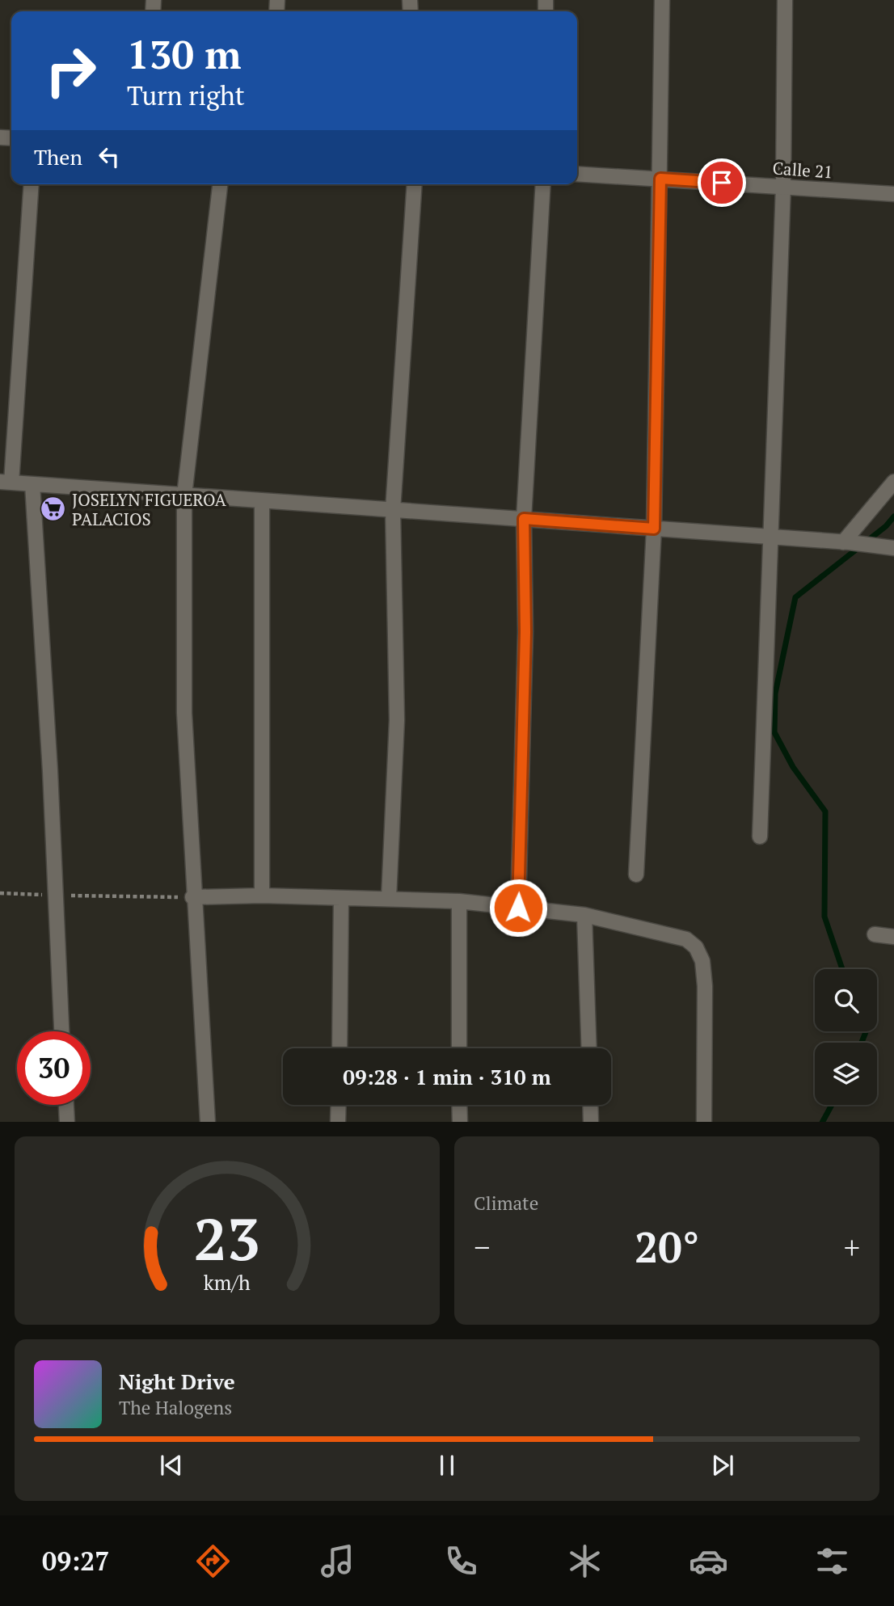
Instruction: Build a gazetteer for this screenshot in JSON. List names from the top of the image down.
{
  "streets": {
    "street": ["Calle 21"]
  },
  "places": {
    "supermarket": ["JOSELYN FIGUEROA PALACIOS"]
  },
  "page": {
    "turn": ["130 m", "Turn right"],
    "then": "Then",
    "limit": "30",
    "trip": "09:28 · 1 min · 310 m",
    "tile": "Climate",
    "heat": ["−", "20°", "+"],
    "song": ["Night Drive", "The Halogens"],
    "tabs": "09:27",
    "gauge": ["23", "km/h"]
  }
}
